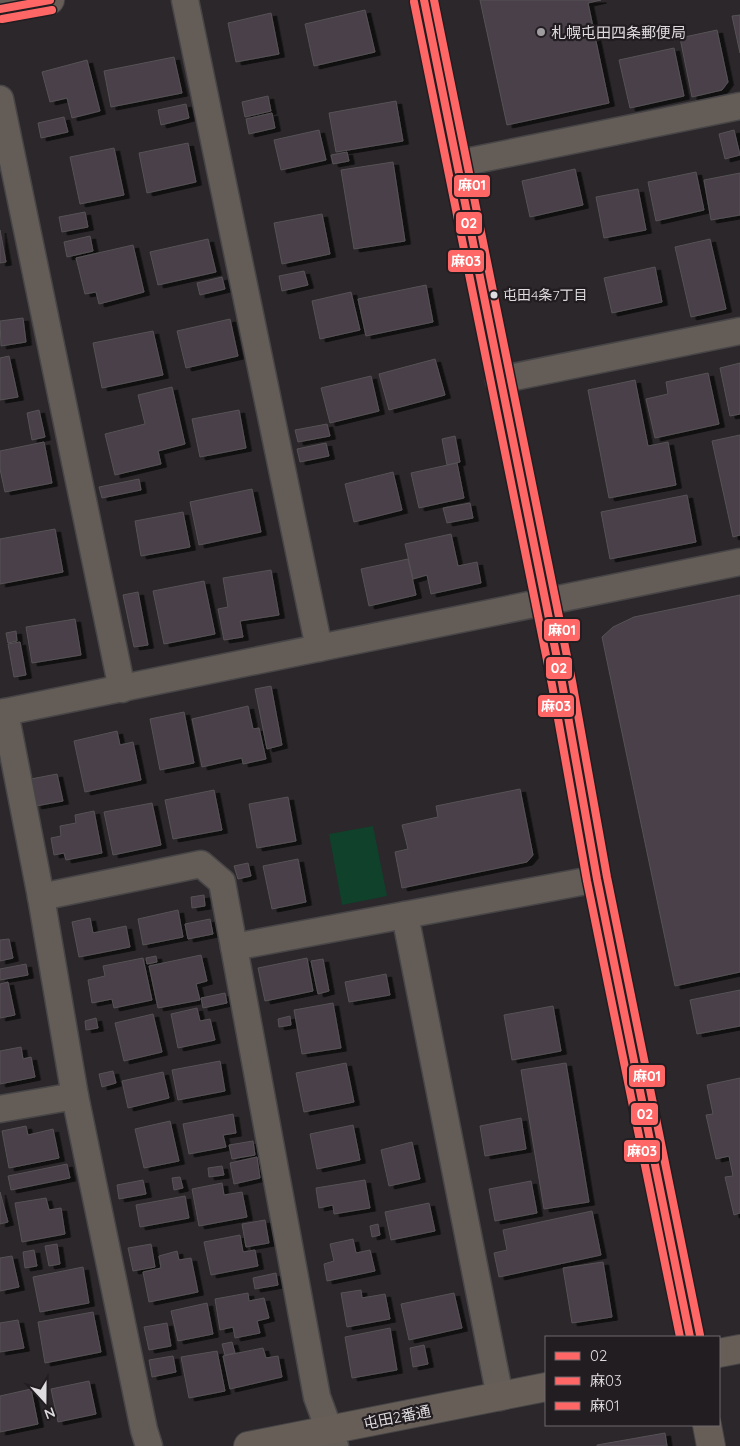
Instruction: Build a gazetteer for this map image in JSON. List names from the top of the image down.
{
  "streets": {
    "street": ["屯田2番通"]
  },
  "places": ["札幌屯田四条郵便局", "屯田4条7丁目"],
  "lines": ["transit line 02", "transit line 麻01", "transit line 麻03"],
  "legend": ["02", "麻03", "麻01"],
  "north": "bottom"
}
